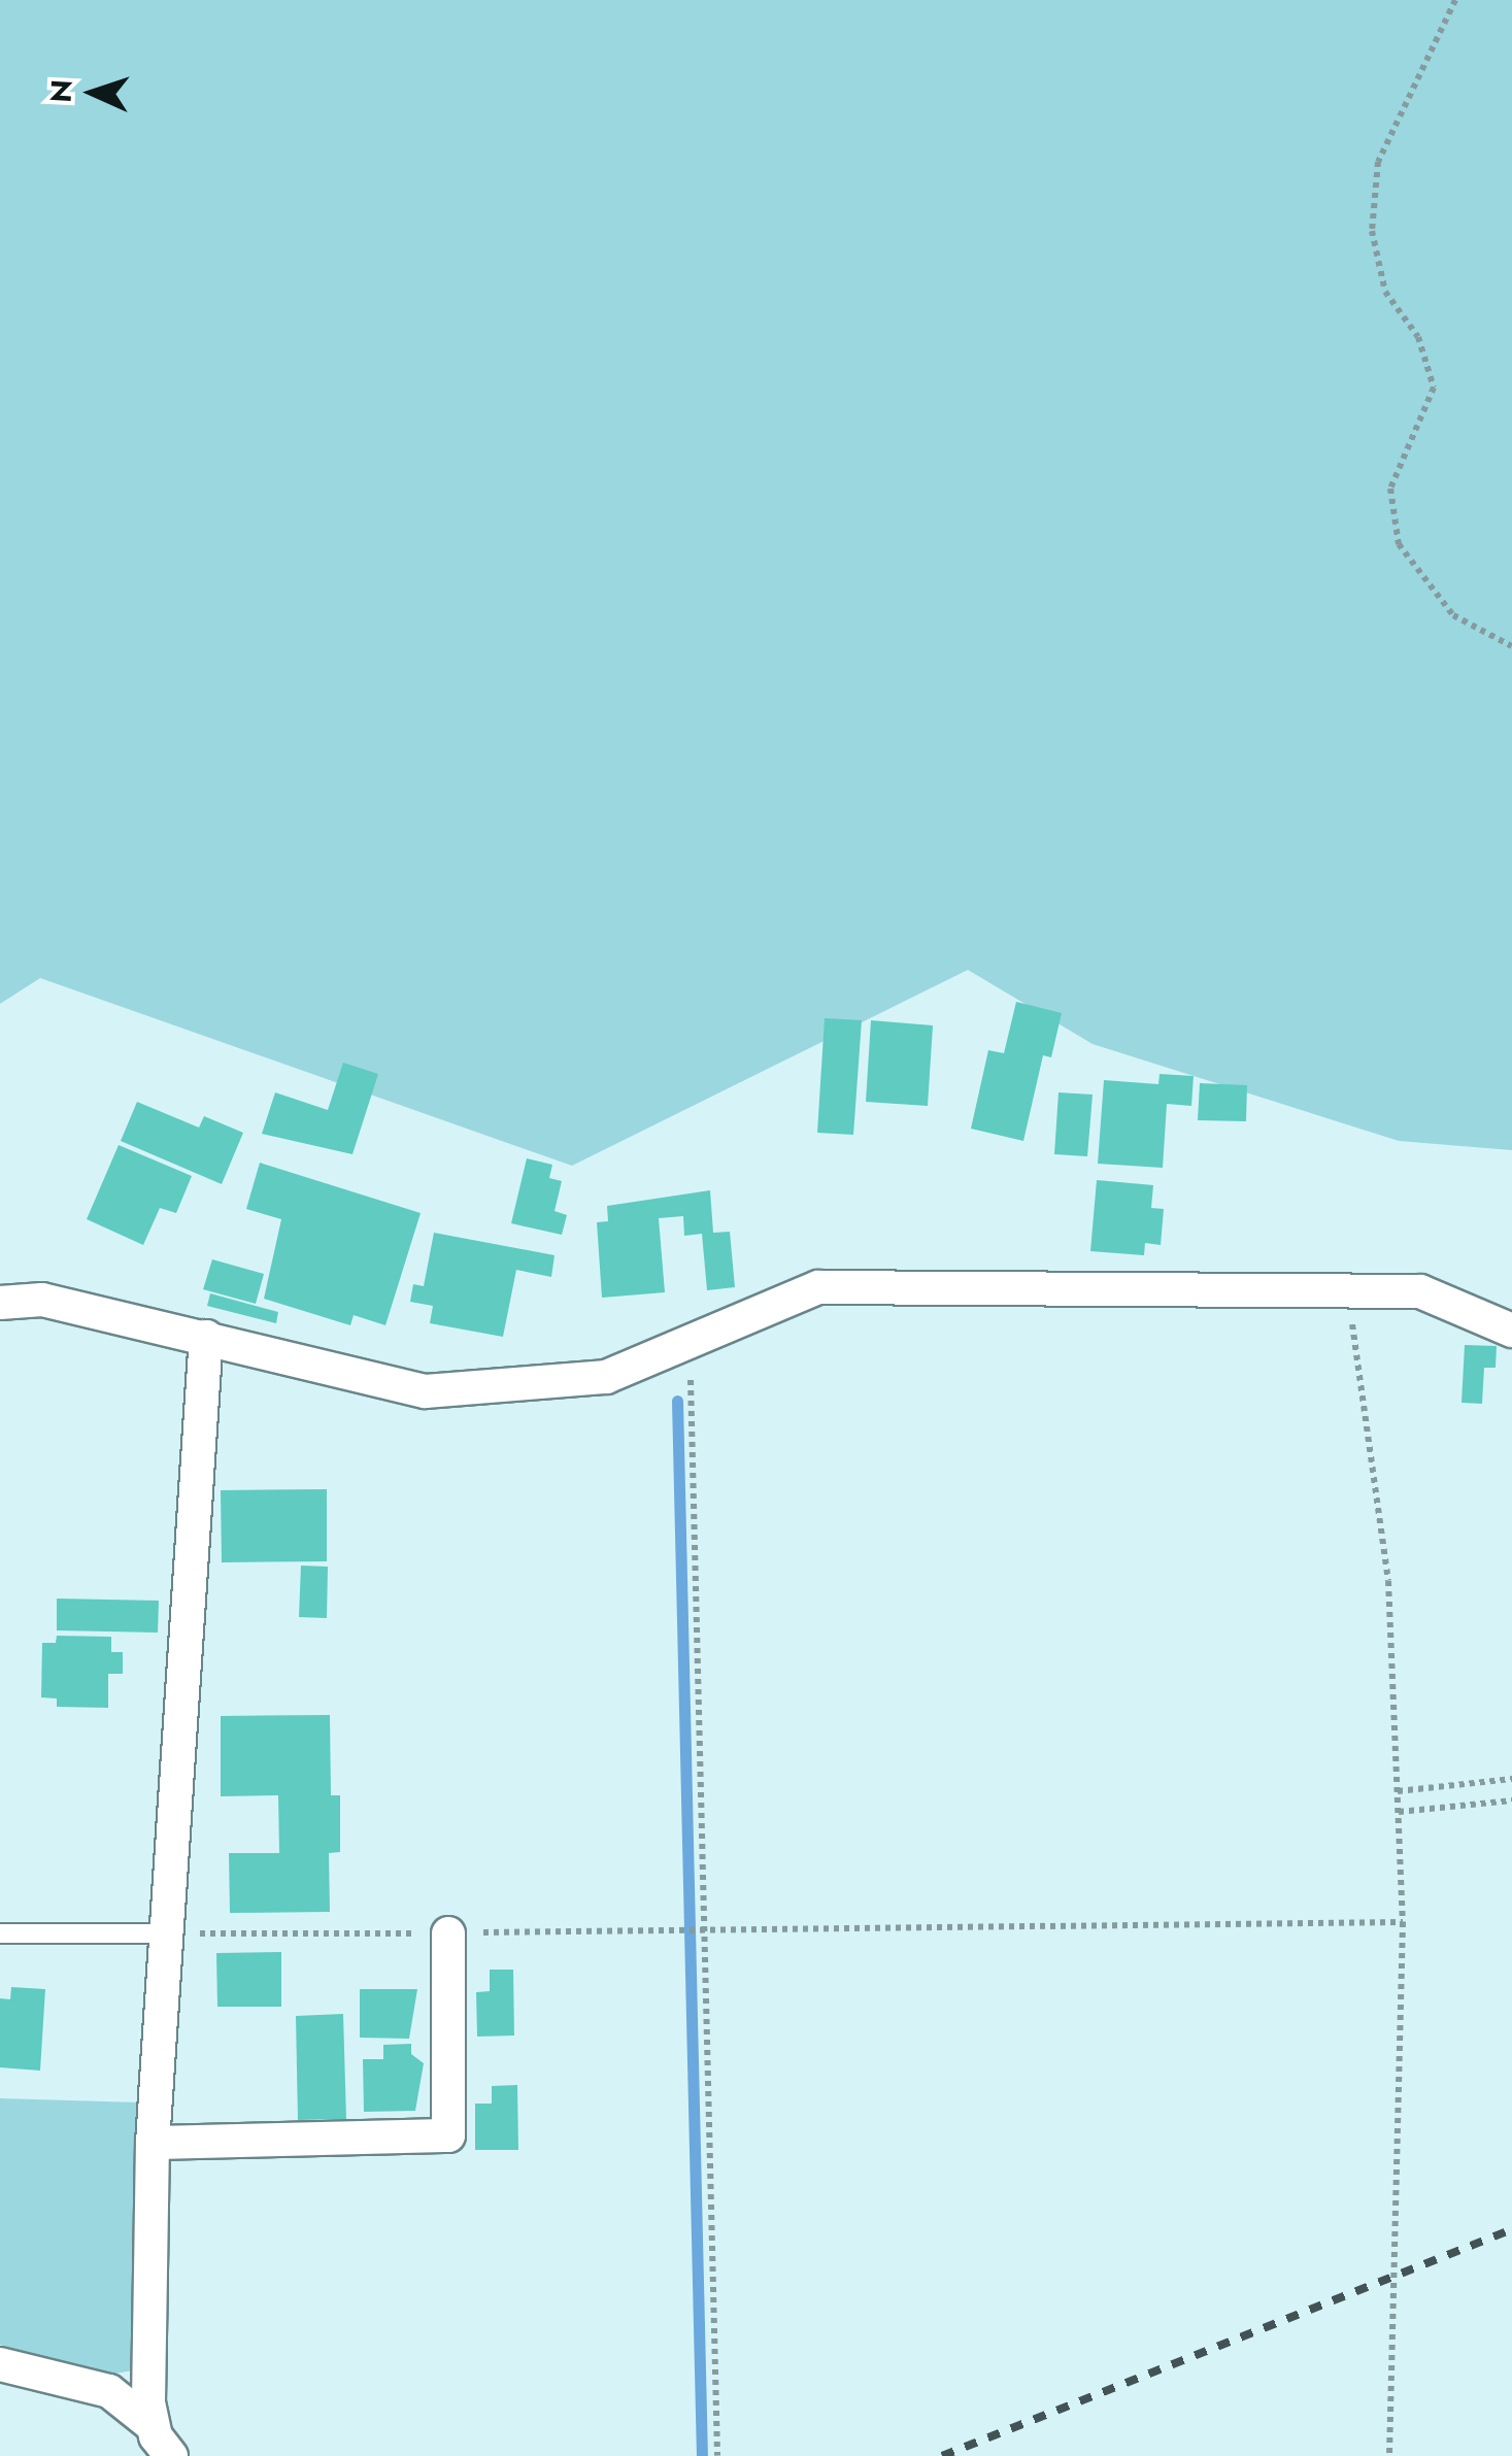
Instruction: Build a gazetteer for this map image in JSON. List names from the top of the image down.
{
  "north": "left"
}
